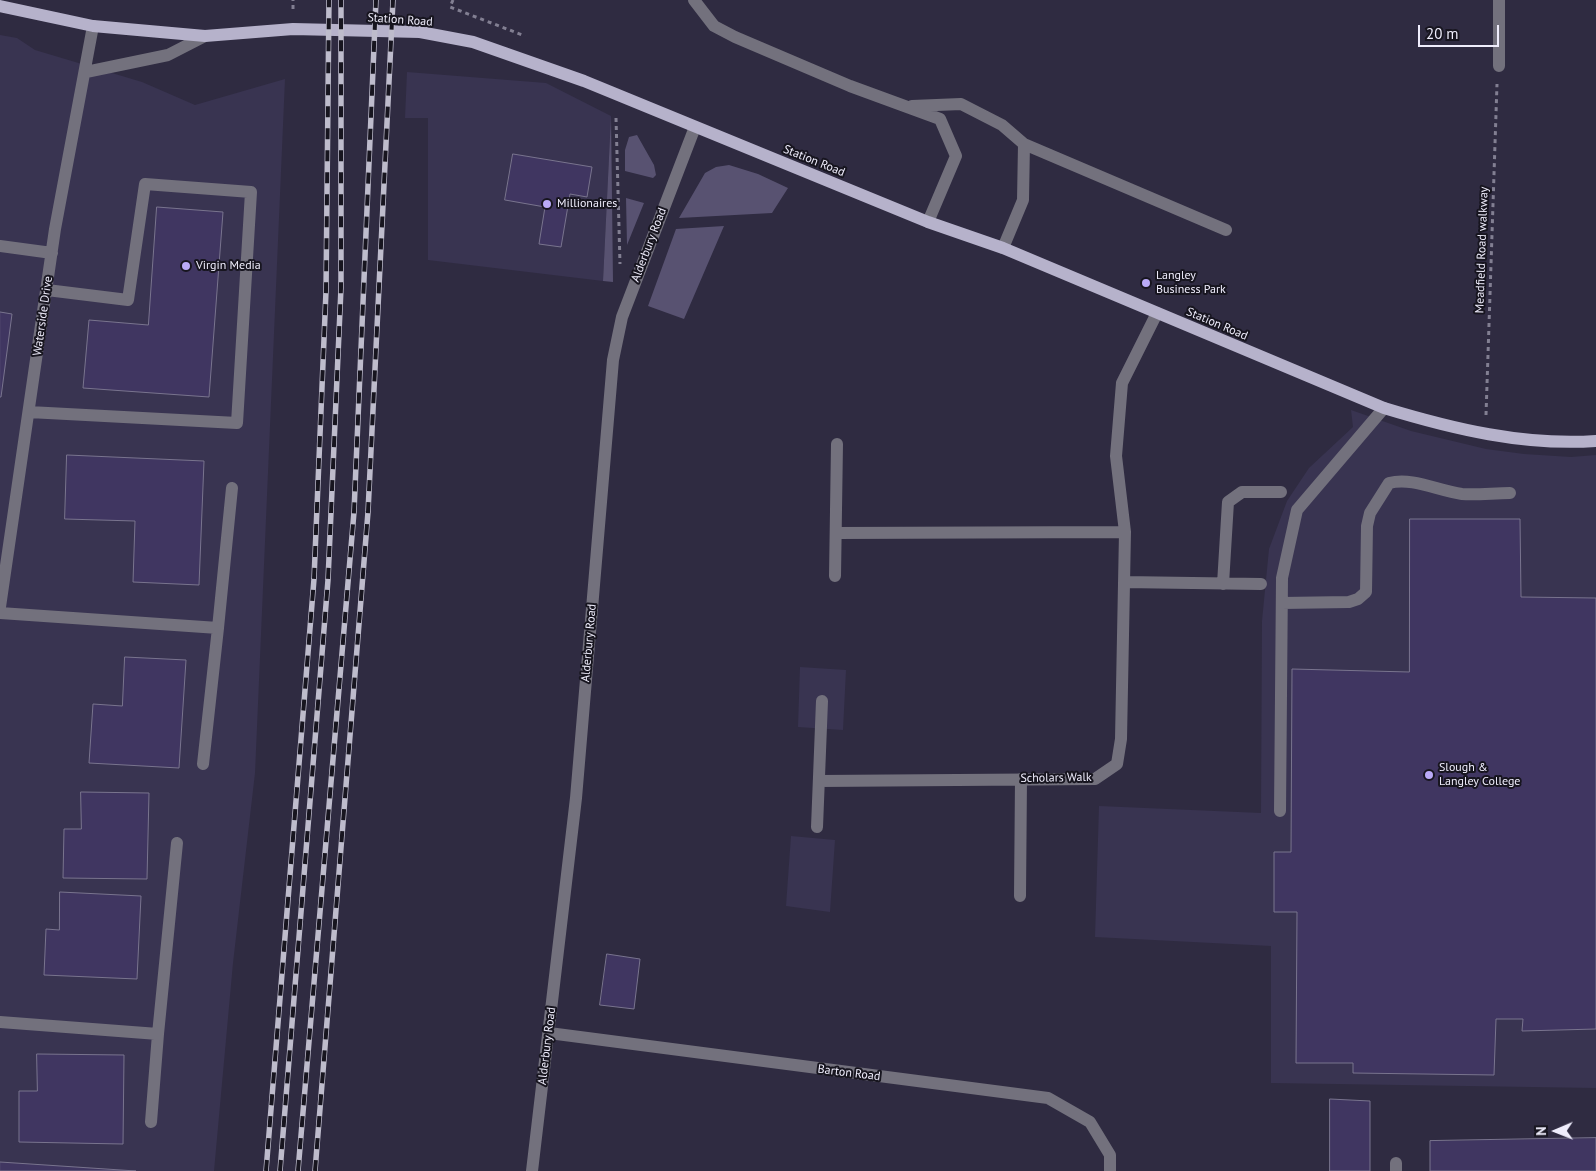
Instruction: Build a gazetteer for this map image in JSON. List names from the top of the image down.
{
  "streets": {
    "main road": ["Station Road"],
    "street": [
      "Alderbury Road",
      "Waterside Drive",
      "Scholars Walk",
      "Barton Road"
    ],
    "path": ["Meadfield Road walkway"]
  },
  "crossings": [
    ["Station Road", "Alderbury Road"],
    ["Station Road", "Meadfield Road walkway"],
    ["Station Road", "Waterside Drive"],
    ["Station Road", "Scholars Walk"],
    ["Alderbury Road", "Barton Road"]
  ],
  "places": [
    "Millionaires",
    "Virgin Media",
    "Langley Business Park",
    "Slough & Langley College"
  ],
  "scale_bar": "20 m",
  "north": "left"
}
